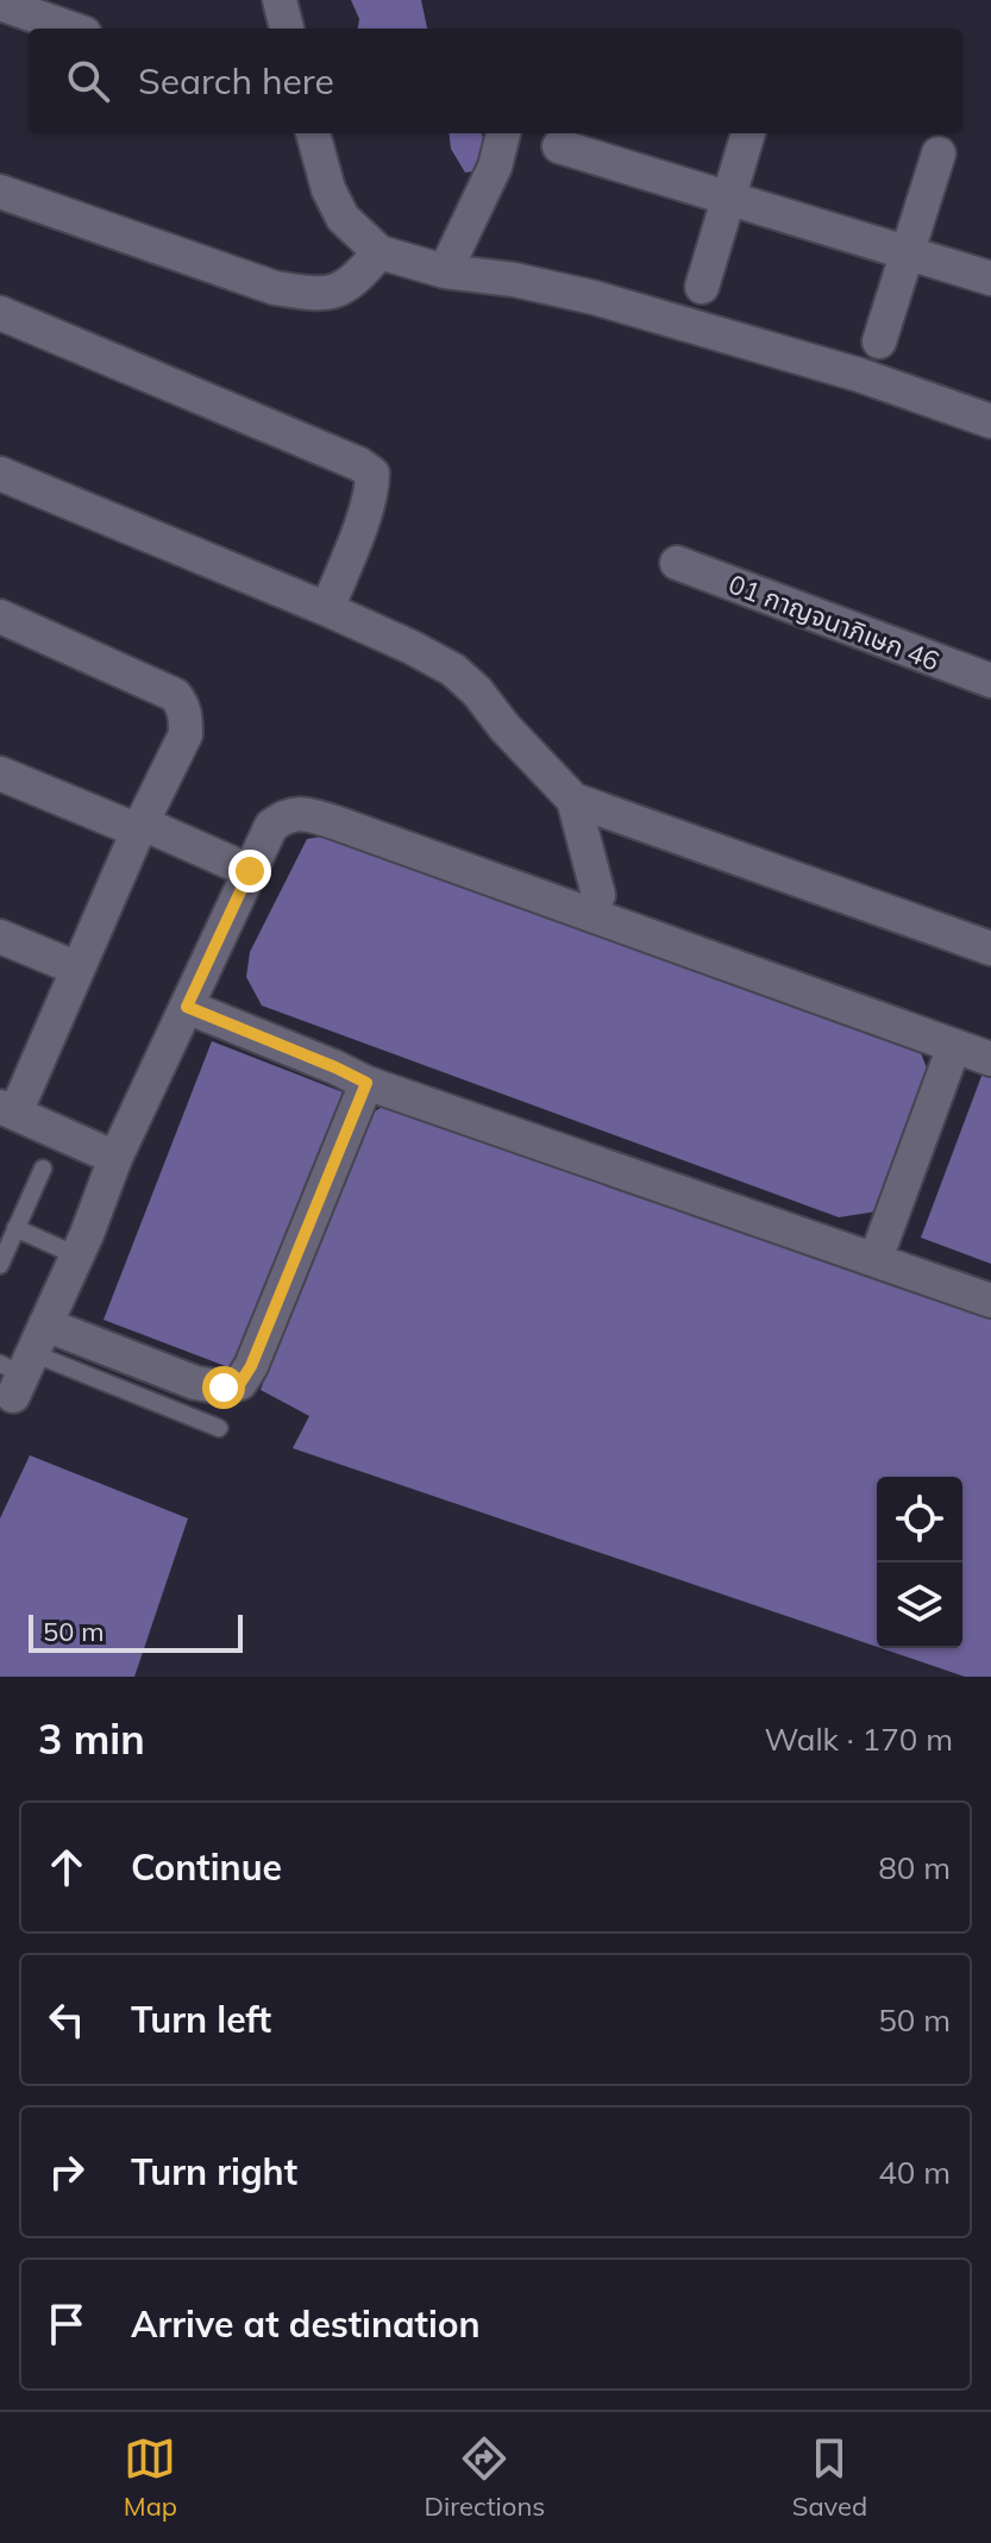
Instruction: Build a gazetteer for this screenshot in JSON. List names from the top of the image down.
{
  "streets": {
    "street": ["01 กาญจนาภิเษก 46"]
  },
  "scale_bar": "50 m",
  "page": {
    "search": "Search here",
    "scale": "50 m",
    "heading": ["3 min", "Walk · 170 m"],
    "list": [
      ["Continue", "80 m"],
      ["Turn left", "50 m"],
      ["Turn right", "40 m"],
      "Arrive at destination"
    ],
    "nav": ["Map", "Directions", "Saved"]
  }
}
